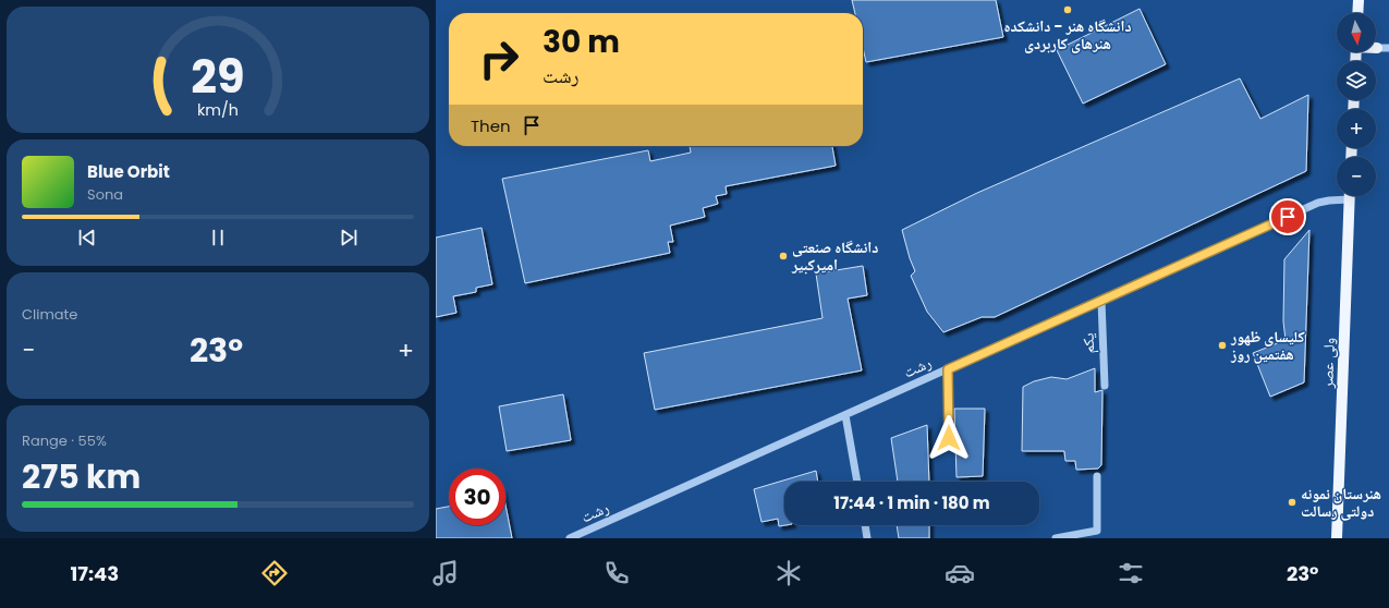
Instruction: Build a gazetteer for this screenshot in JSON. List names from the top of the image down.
{
  "streets": {
    "main road": ["ولی عصر"],
    "street": ["یکم", "رشت"]
  },
  "crossings": [
    ["یکم", "رشت"]
  ],
  "places": [
    "دانشگاه هنر - دانشکده هنرهای کاربردی",
    "دانشگاه صنعتی امیرکبیر",
    "کلیسای ظهور هفتمین روز",
    "هنرستان نمونه دولتی رسالت"
  ],
  "north": "bottom",
  "page": {
    "map_buttons": ["+", "−"],
    "turn": ["30 m", "رشت"],
    "then": "Then",
    "song": ["Blue Orbit", "Sona"],
    "tile": [
      "Climate",
      ["Range · 55%", "275 km"]
    ],
    "heat": ["−", "23°", "+"],
    "limit": "30",
    "trip": "17:44 · 1 min · 180 m",
    "tabs": ["17:43", "23°"],
    "gauge": ["29", "km/h"]
  }
}
